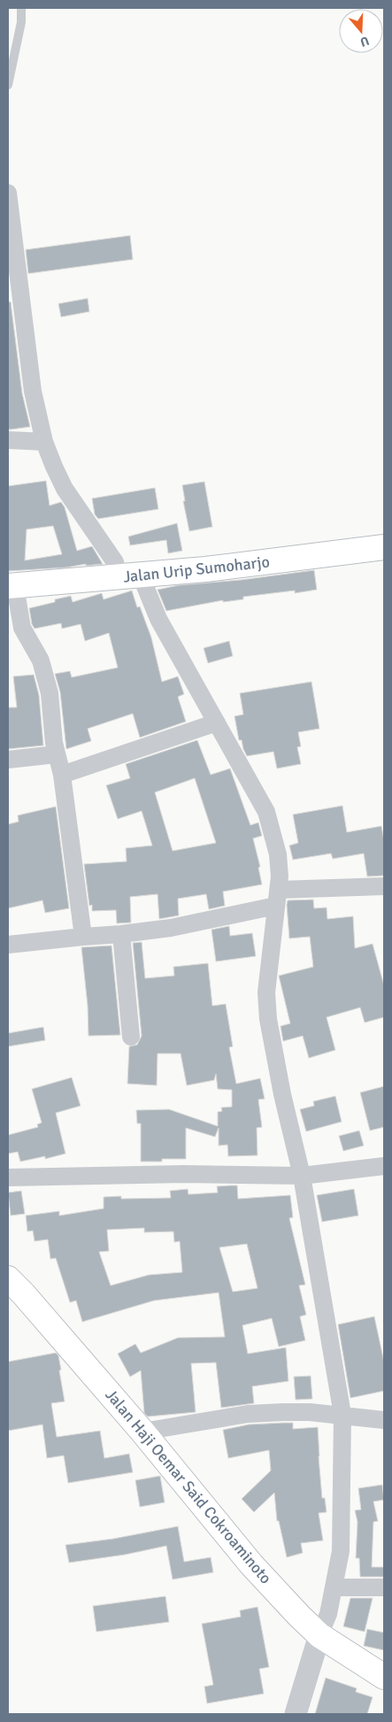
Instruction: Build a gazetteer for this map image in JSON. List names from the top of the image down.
{
  "streets": {
    "main road": ["Jalan Urip Sumoharjo", "Jalan Haji Oemar Said Cokroaminoto"]
  },
  "north": "bottom"
}
